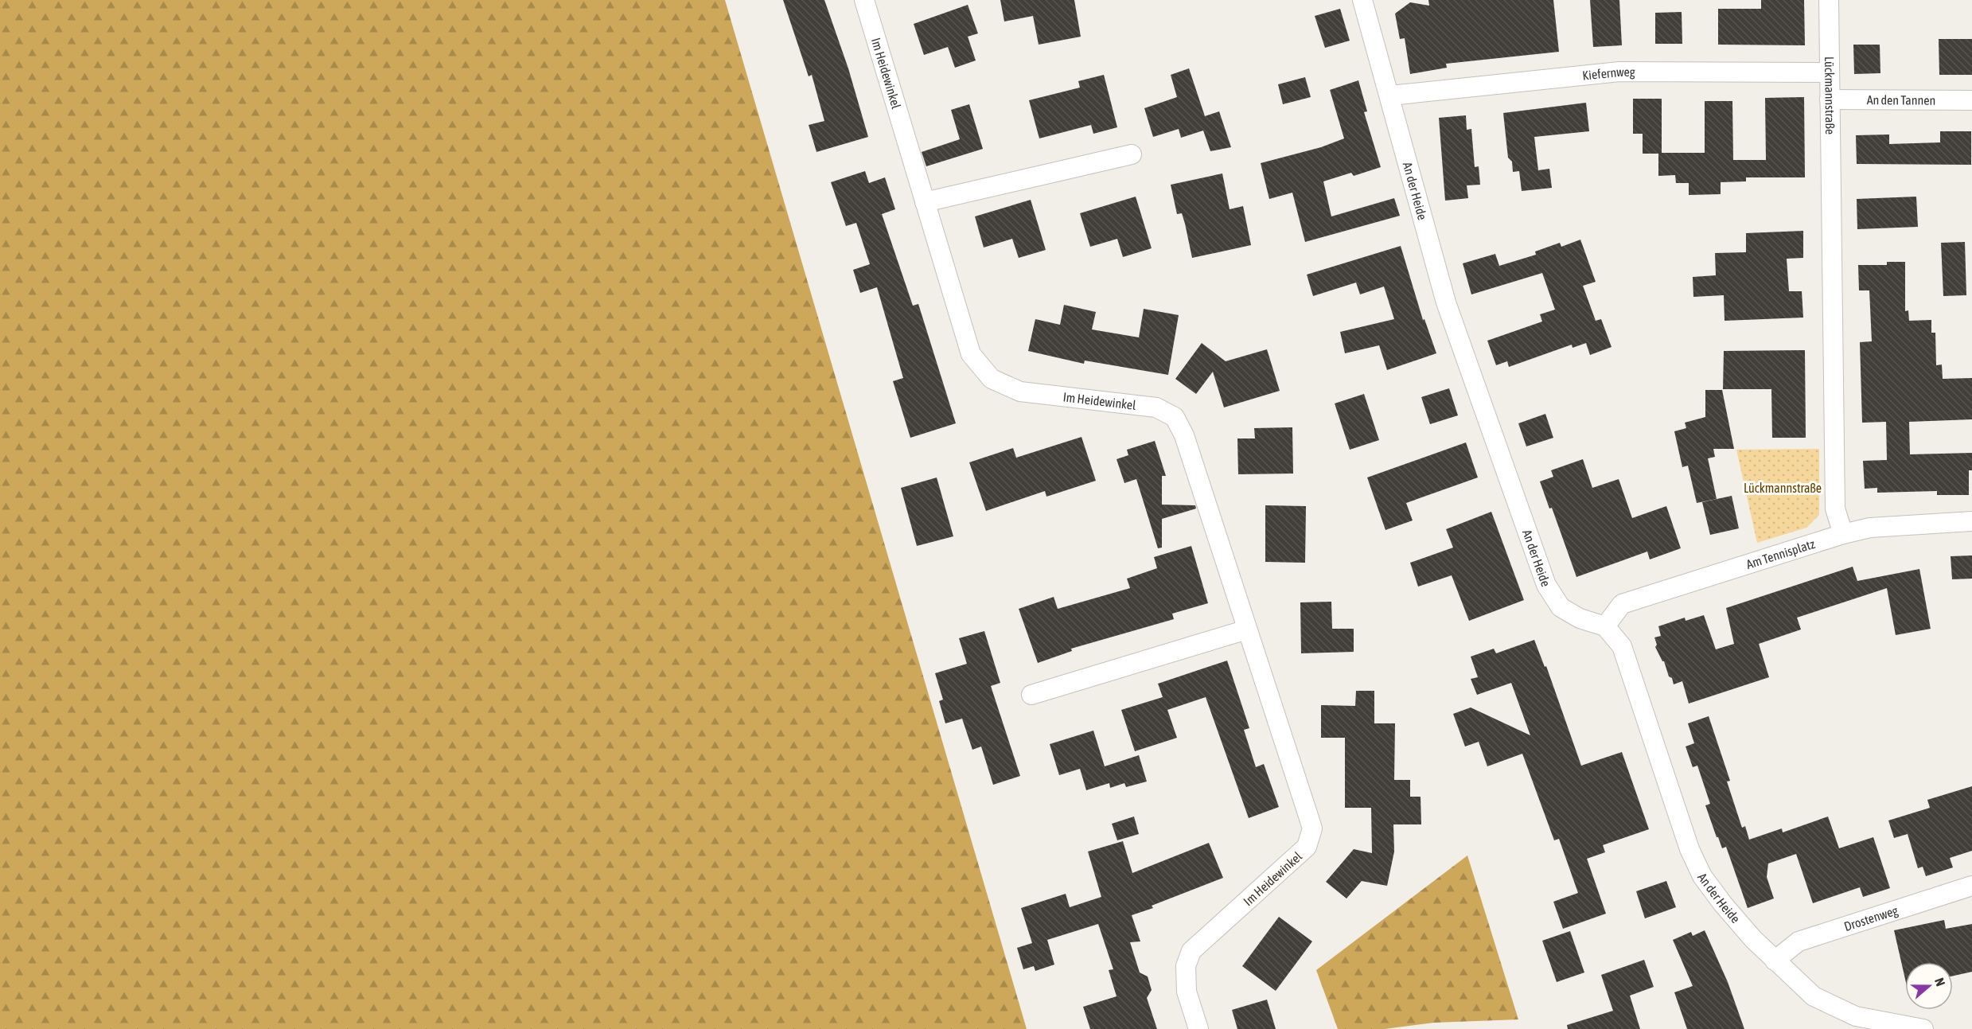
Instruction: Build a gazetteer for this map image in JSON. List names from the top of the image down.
{
  "streets": {
    "street": [
      "Im Heidewinkel",
      "Kiefernweg",
      "Lückmannstraße",
      "An den Tannen",
      "An der Heide",
      "Am Tennisplatz",
      "Drostenweg"
    ]
  },
  "crossings": [
    ["Kiefernweg", "Lückmannstraße"],
    ["Kiefernweg", "An der Heide"],
    ["Lückmannstraße", "An den Tannen"],
    ["Lückmannstraße", "Am Tennisplatz"],
    ["An der Heide", "Am Tennisplatz"],
    ["An der Heide", "Drostenweg"]
  ],
  "parks": ["Lückmannstraße"],
  "north": "right"
}
